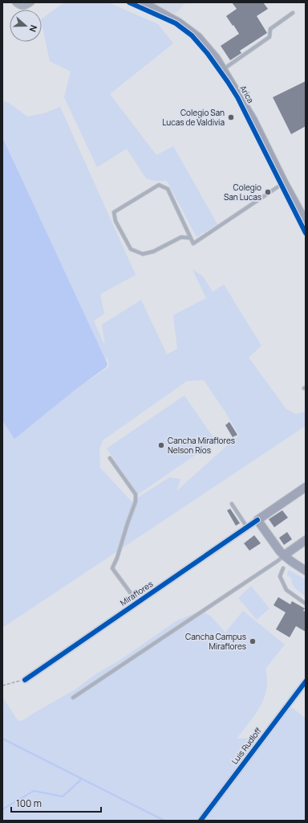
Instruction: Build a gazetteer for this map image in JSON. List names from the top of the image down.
{
  "streets": {
    "main road": ["Arica", "Miraflores"],
    "street": ["Luis Rudloff"]
  },
  "places": [
    "Colegio San Lucas de Valdivia",
    "Colegio San Lucas",
    "Cancha Miraflores Nelson Ríos",
    "Cancha Campus Miraflores"
  ],
  "scale_bar": "100 m",
  "north": "right"
}
